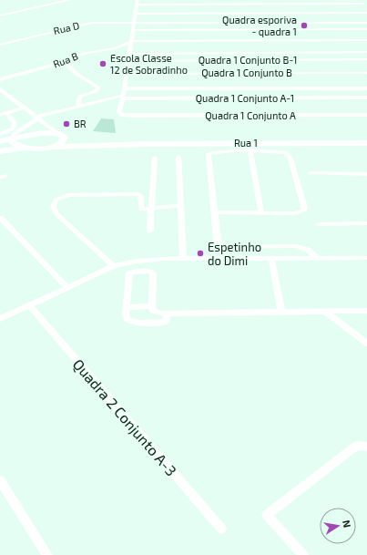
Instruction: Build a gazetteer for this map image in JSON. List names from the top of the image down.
{
  "streets": {
    "main road": ["Rua 1"],
    "street": [
      "Rua D",
      "Rua B",
      "Quadra 1 Conjunto B-1",
      "Quadra 1 Conjunto B",
      "Quadra 1 Conjunto A-1",
      "Quadra 1 Conjunto A",
      "Quadra 2 Conjunto A-3"
    ]
  },
  "crossings": [
    ["Quadra 1 Conjunto A-1", "Quadra 1 Conjunto A"]
  ],
  "places": [
    "Quadra esporiva - quadra 1",
    "Escola Classe 12 de Sobradinho",
    "BR",
    "Espetinho do Dimi"
  ],
  "north": "right"
}
